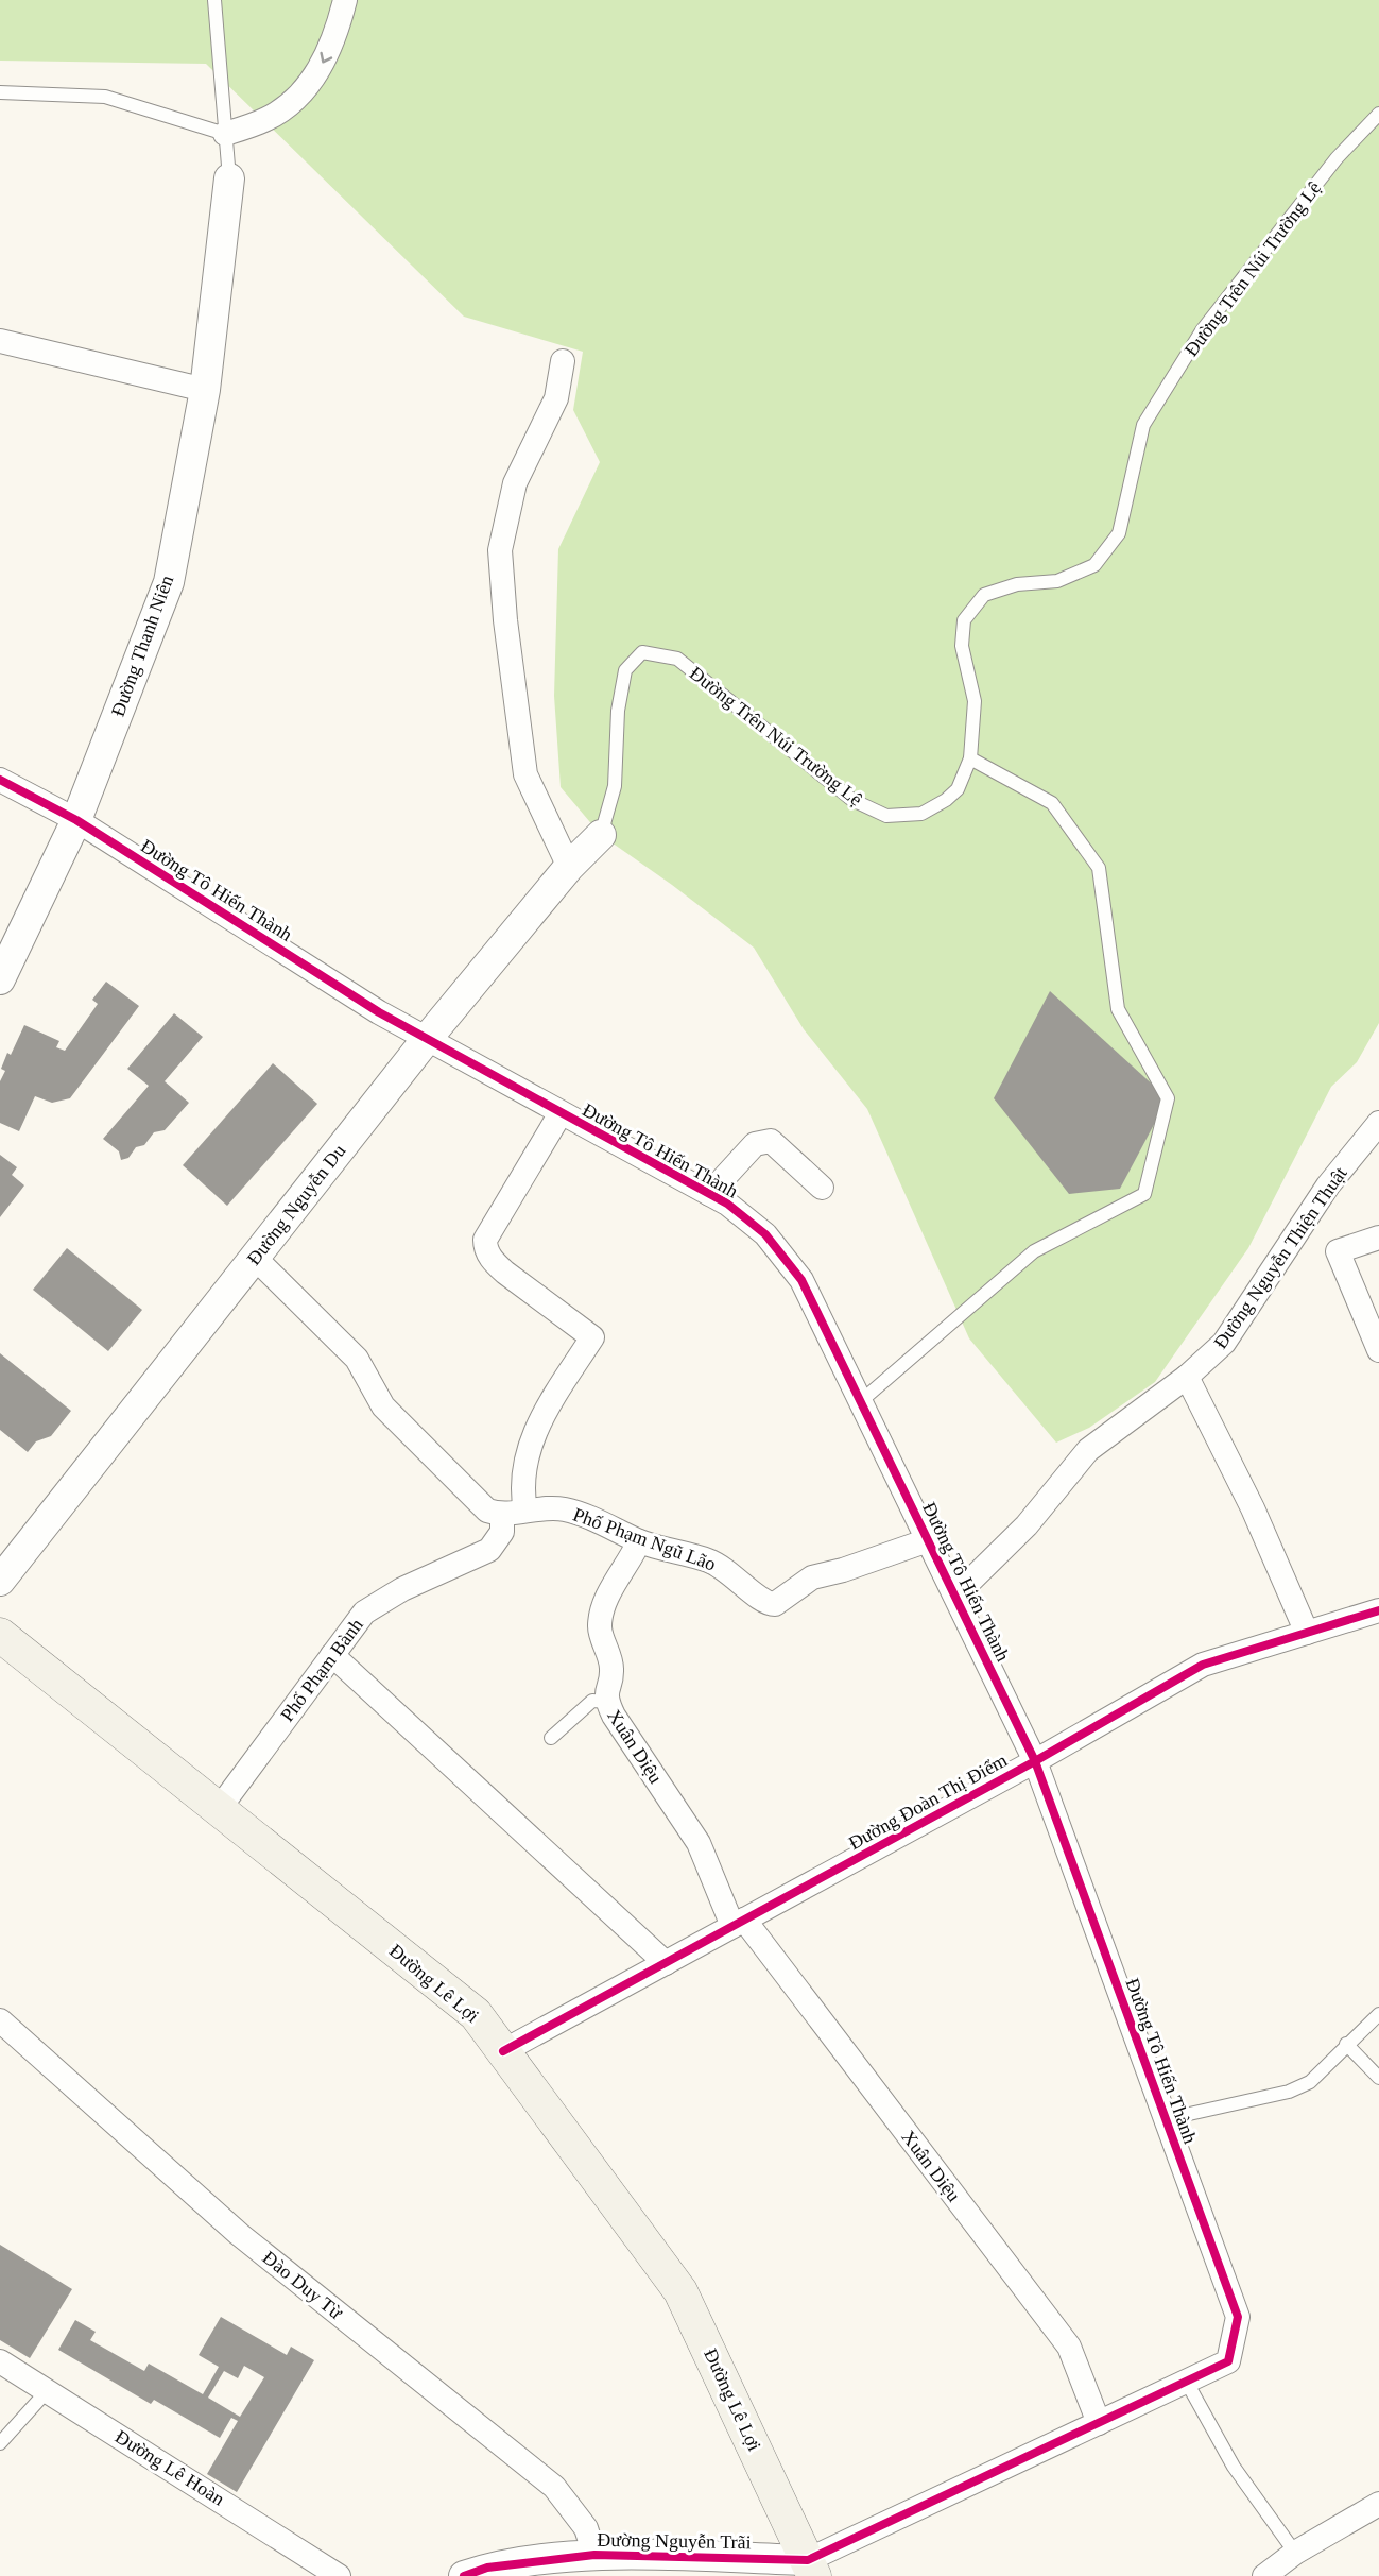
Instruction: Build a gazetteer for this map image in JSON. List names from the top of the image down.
{
  "streets": {
    "main road": ["Đường Lê Lợi"],
    "street": [
      "Đường Thanh Niên",
      "Đường Tô Hiến Thành",
      "Đường Nguyễn Du",
      "Đường Nguyễn Thiện Thuật",
      "Phố Phạm Ngũ Lão",
      "Phố Phạm Bành",
      "Xuân Diệu",
      "Đường Đoàn Thị Điểm",
      "Đào Duy Từ",
      "Đường Lê Hoàn",
      "Đường Nguyễn Trãi"
    ],
    "lane": ["Đường Trên Núi Trường Lệ"]
  },
  "crossings": [
    ["Đường Trên Núi Trường Lệ", "Đường Nguyễn Du"],
    ["Đường Thanh Niên", "Đường Tô Hiến Thành"],
    ["Đường Tô Hiến Thành", "Đường Nguyễn Du"],
    ["Đường Tô Hiến Thành", "Đường Nguyễn Thiện Thuật"],
    ["Đường Tô Hiến Thành", "Phố Phạm Ngũ Lão"],
    ["Đường Tô Hiến Thành", "Xuân Diệu"],
    ["Đường Tô Hiến Thành", "Đường Đoàn Thị Điểm"],
    ["Đường Tô Hiến Thành", "Đường Lê Lợi"],
    ["Đường Tô Hiến Thành", "Đường Nguyễn Trãi"],
    ["Phố Phạm Ngũ Lão", "Phố Phạm Bành"],
    ["Phố Phạm Ngũ Lão", "Xuân Diệu"],
    ["Phố Phạm Bành", "Đường Lê Lợi"],
    ["Xuân Diệu", "Đường Đoàn Thị Điểm"],
    ["Đường Đoàn Thị Điểm", "Đường Lê Lợi"],
    ["Đường Lê Lợi", "Đường Nguyễn Trãi"],
    ["Đào Duy Từ", "Đường Nguyễn Trãi"]
  ]
}
